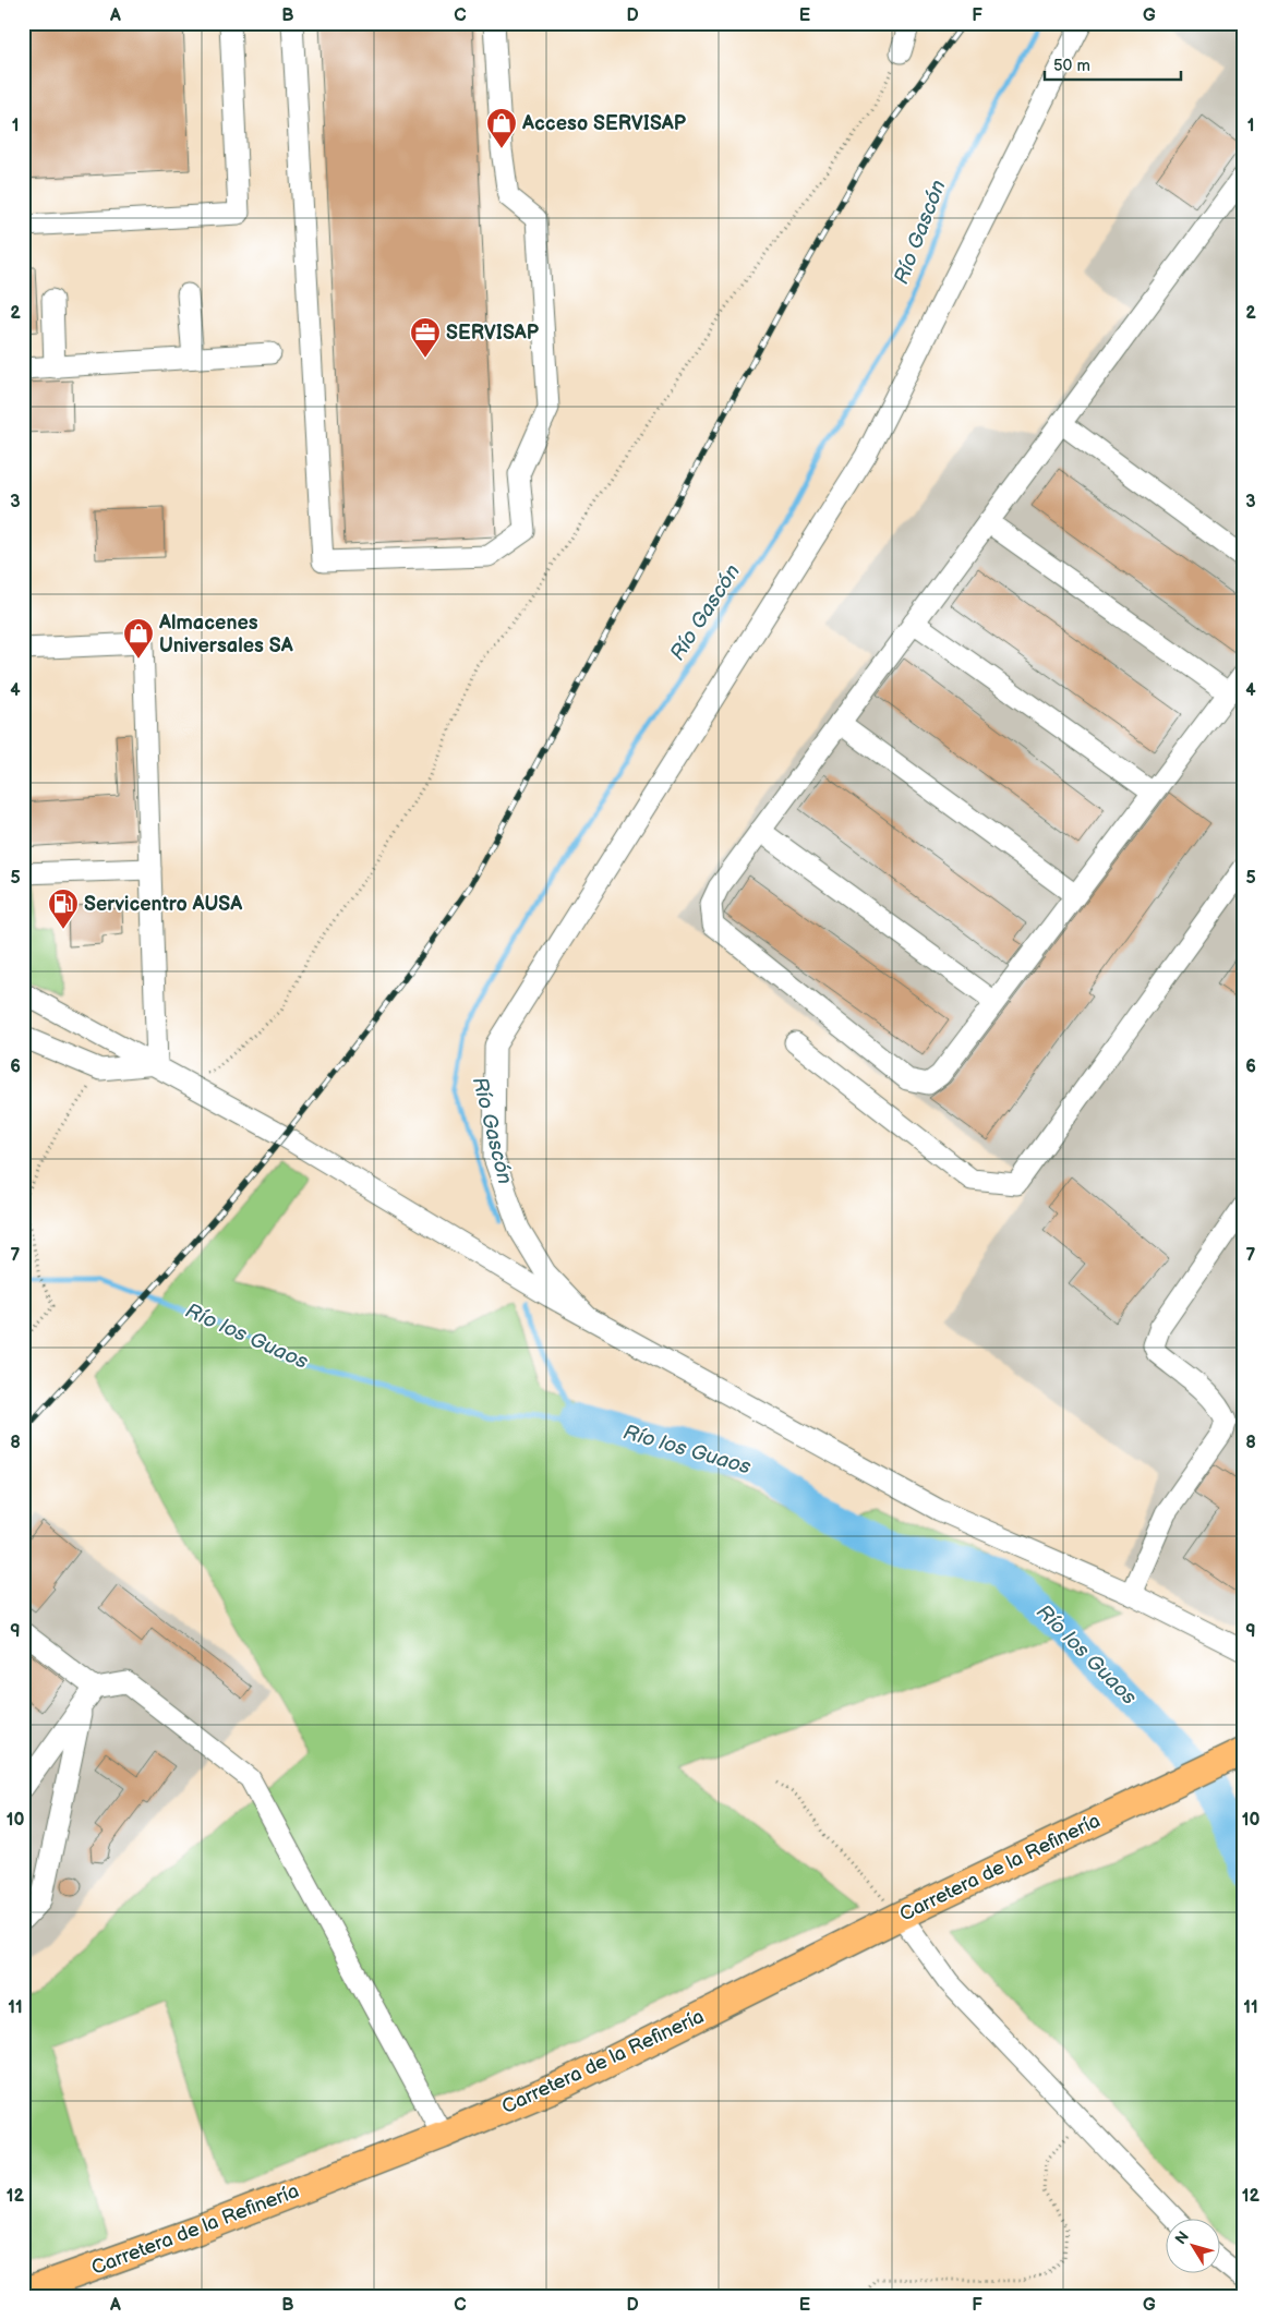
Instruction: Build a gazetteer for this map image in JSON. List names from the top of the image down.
{
  "streets": {
    "main road": ["Carretera de la Refinería"]
  },
  "water": ["Río Gascón", "Río los Guaos"],
  "places": {
    "shop": ["Acceso SERVISAP", "Almacenes Universales SA"],
    "office": ["SERVISAP"],
    "fuel station": ["Servicentro AUSA"]
  },
  "scale_bar": "50 m",
  "north": "top left",
  "grid": {
    "columns": [
      "A",
      "B",
      "C",
      "D",
      "E",
      "F",
      "G"
    ],
    "rows": [
      "1",
      "2",
      "3",
      "4",
      "5",
      "6",
      "7",
      "8",
      "9",
      "10",
      "11",
      "12"
    ]
  }
}
